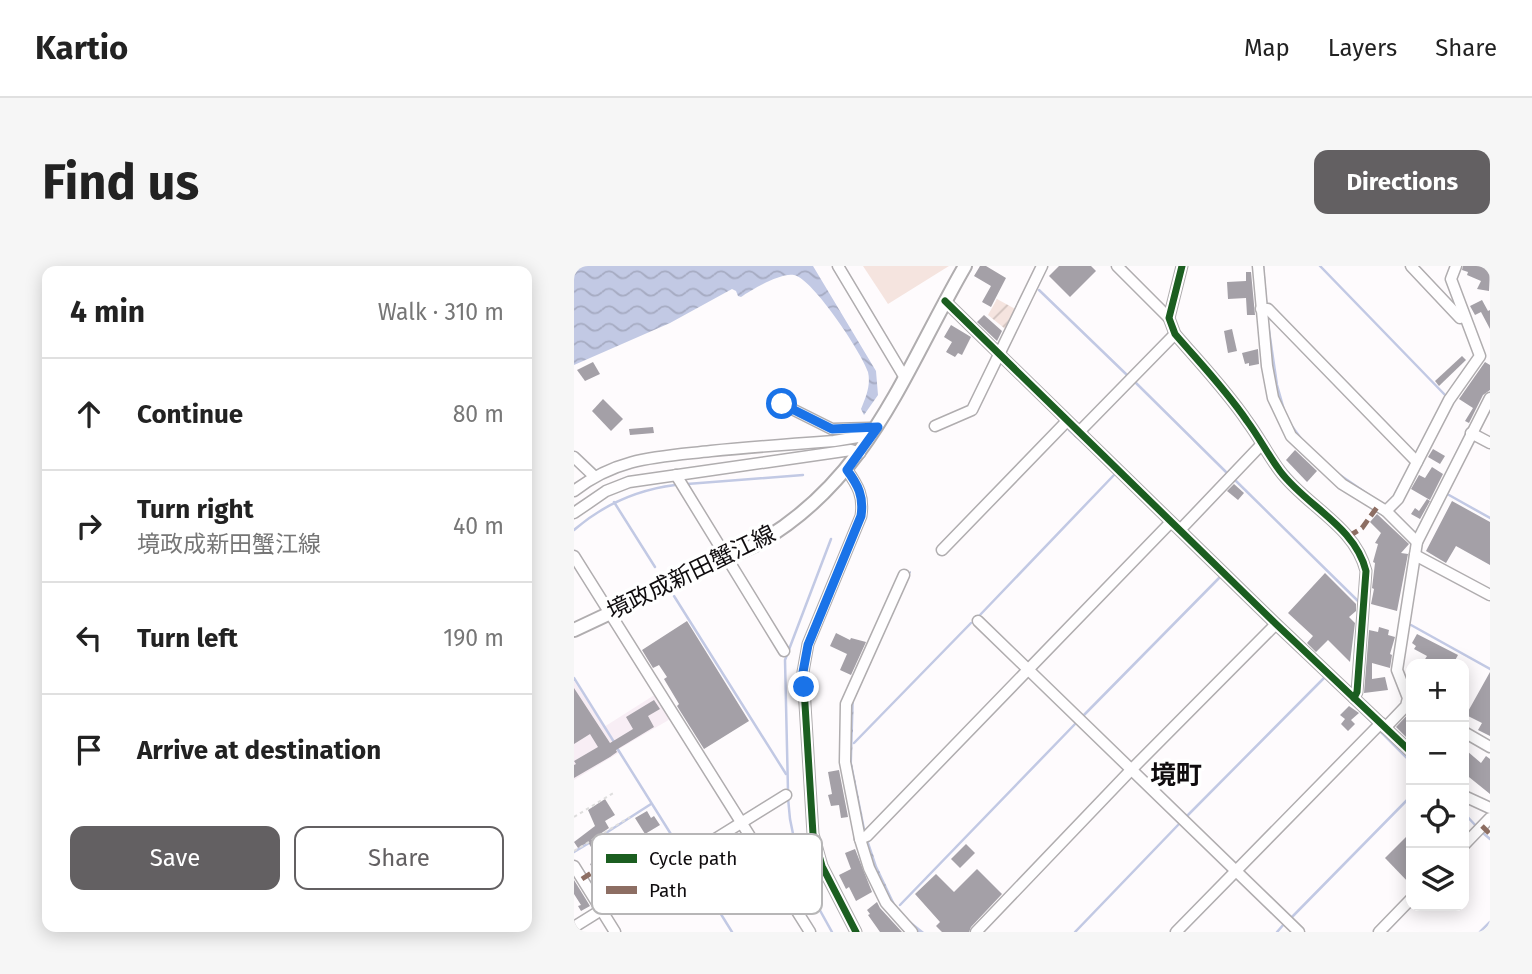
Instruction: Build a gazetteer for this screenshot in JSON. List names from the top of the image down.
{
  "streets": {
    "main road": ["境政成新田蟹江線"]
  },
  "districts": ["境町"],
  "legend": ["Cycle path", "Path"],
  "page": {
    "header": "Kartio",
    "nav": ["Map", "Layers", "Share"],
    "buttons": [
      "Directions",
      ["Save", "Share"]
    ],
    "title": "Find us",
    "heading": ["4 min", "Walk · 310 m"],
    "list": [
      ["Continue", "80 m"],
      ["Turn right", "境政成新田蟹江線", "40 m"],
      ["Turn left", "190 m"],
      "Arrive at destination"
    ],
    "map_buttons": ["+", "−"]
  }
}
